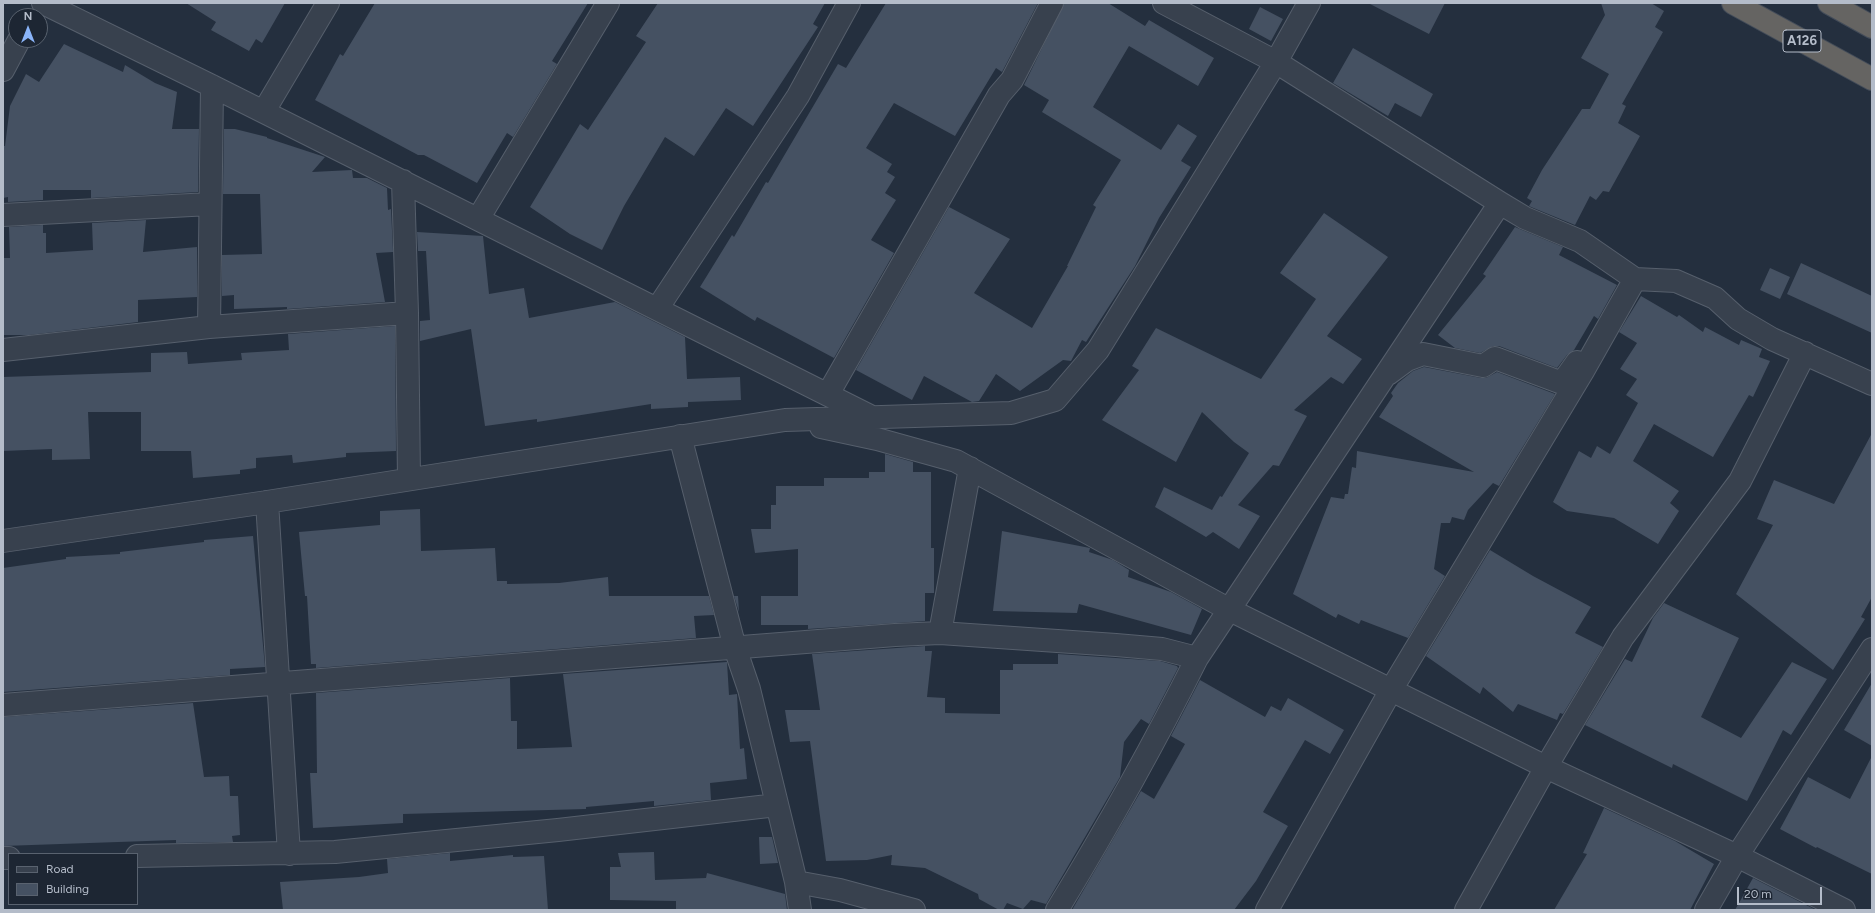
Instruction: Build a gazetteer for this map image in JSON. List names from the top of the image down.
{
  "streets": {
    "highway": ["A126"]
  },
  "legend": ["Road", "Building"],
  "scale_bar": "20 m",
  "north": "top"
}
